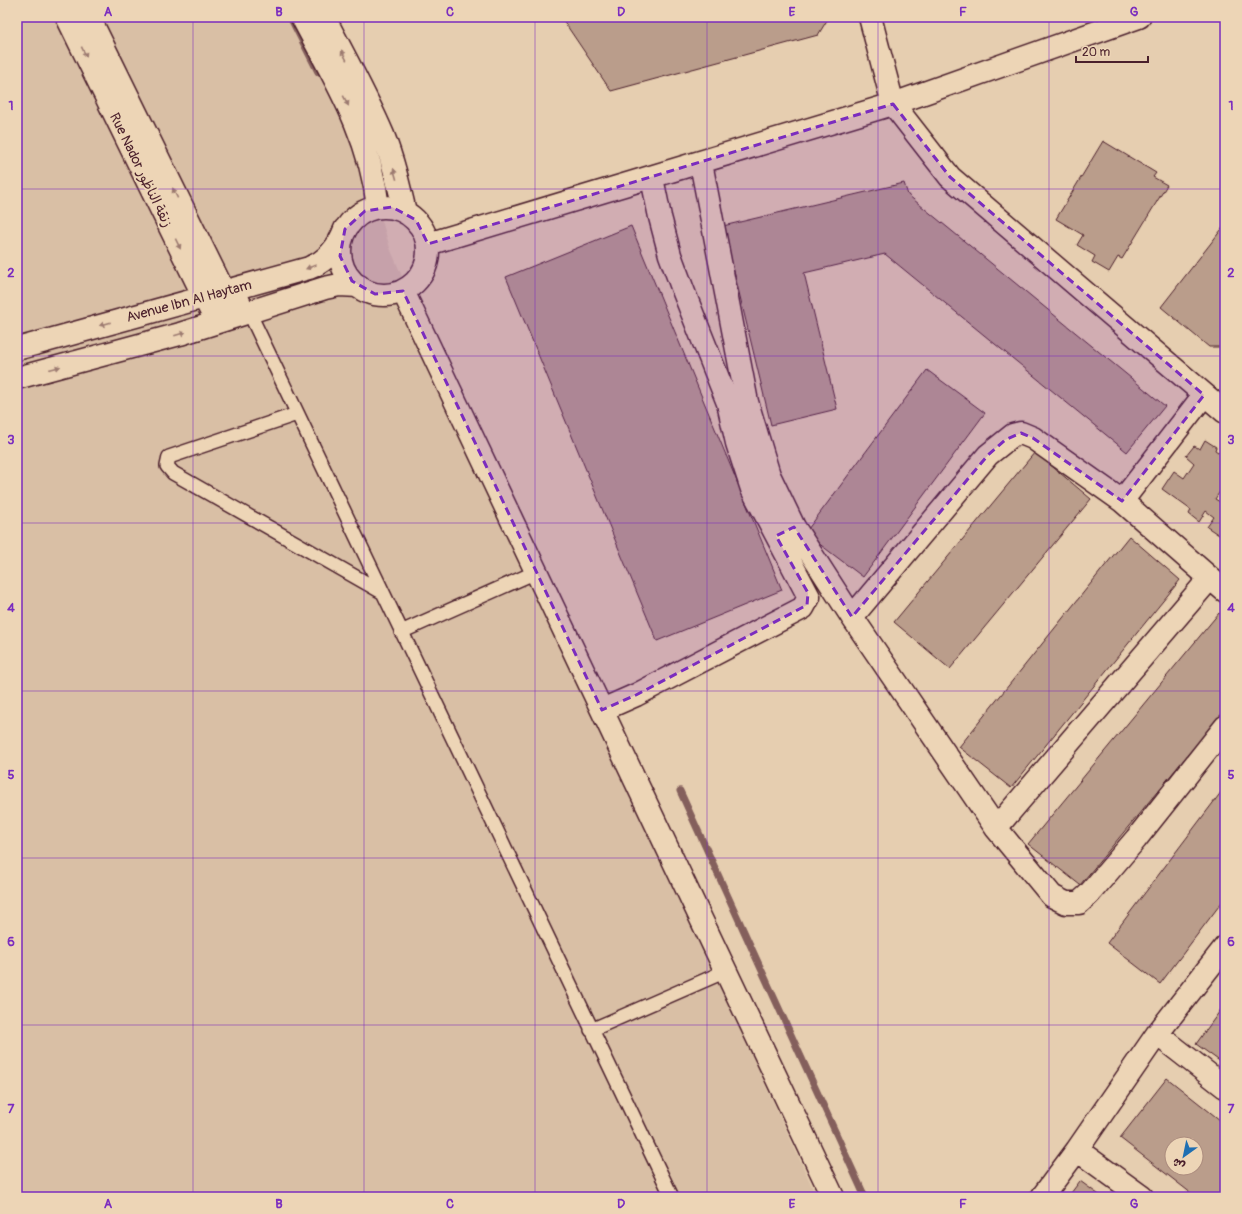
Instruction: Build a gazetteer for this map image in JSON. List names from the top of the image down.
{
  "streets": {
    "street": ["Rue Nador زنقة الناظور", "Avenue Ibn Al Haytam"]
  },
  "crossings": [
    ["Rue Nador زنقة الناظور", "Avenue Ibn Al Haytam"]
  ],
  "scale_bar": "20 m",
  "north": "bottom left",
  "grid": {
    "columns": [
      "A",
      "B",
      "C",
      "D",
      "E",
      "F",
      "G"
    ],
    "rows": [
      "1",
      "2",
      "3",
      "4",
      "5",
      "6",
      "7"
    ]
  }
}
